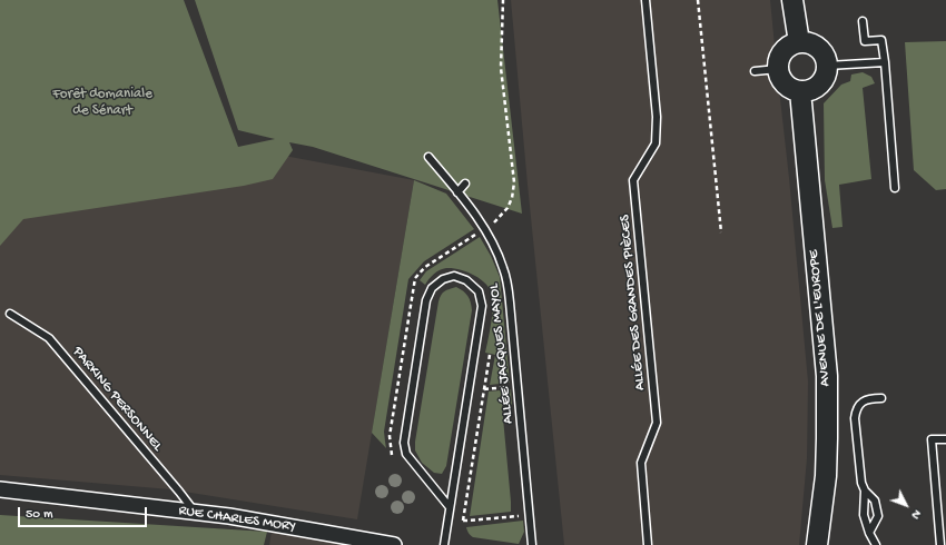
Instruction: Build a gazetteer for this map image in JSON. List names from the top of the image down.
{
  "streets": {
    "main road": ["AVENUE DE L'EUROPE"],
    "street": ["RUE CHARLES MORY"],
    "lane": ["ALLÉE DES GRANDES PIÈCES", "ALLÉE JACQUES MAYOL", "PARKING PERSONNEL"]
  },
  "crossings": [
    ["PARKING PERSONNEL", "RUE CHARLES MORY"]
  ],
  "parks": ["Forêt domaniale de Sénart"],
  "scale_bar": "50 m",
  "north": "bottom right"
}
